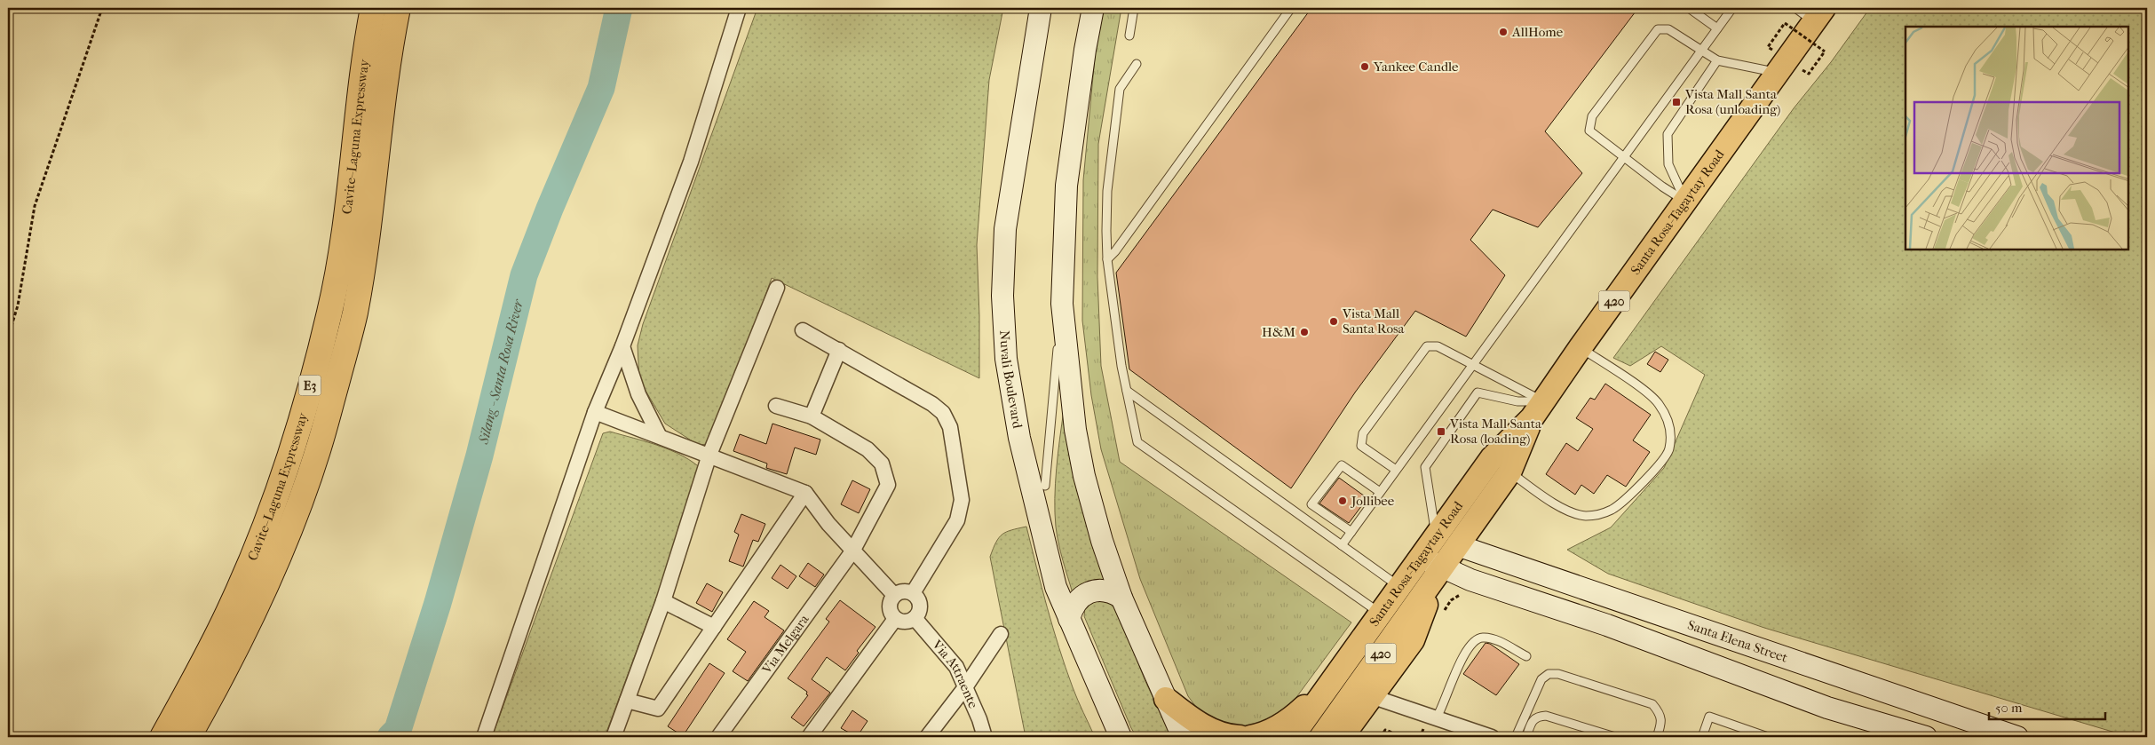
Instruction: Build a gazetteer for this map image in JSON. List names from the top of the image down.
{
  "streets": {
    "highway": ["Cavite–Laguna Expressway", "E3"],
    "main road": [
      "Santa Rosa-Tagaytay Road",
      "420",
      "Nuvali Boulevard",
      "Santa Elena Street"
    ],
    "street": ["Via Melgara", "Via Attraente"]
  },
  "crossings": [
    ["Santa Rosa-Tagaytay Road", "Santa Elena Street"]
  ],
  "water": ["Silang - Santa Rosa River"],
  "places": {
    "other": [
      "AllHome",
      "Yankee Candle",
      "Vista Mall Santa Rosa",
      "H&M",
      "Jollibee"
    ],
    "transit": ["Vista Mall Santa Rosa (unloading)", "Vista Mall Santa Rosa (loading)"]
  },
  "scale_bar": "50 m"
}
